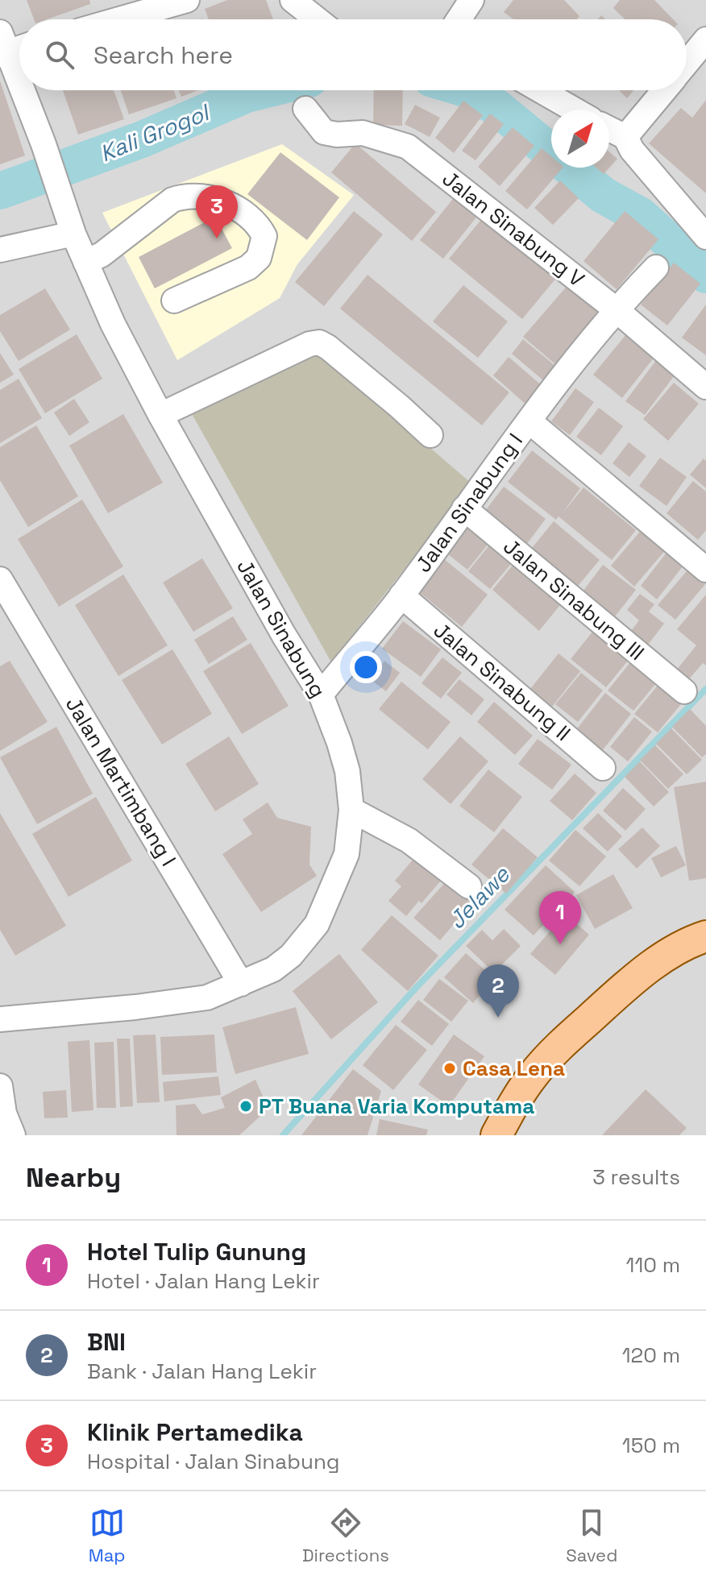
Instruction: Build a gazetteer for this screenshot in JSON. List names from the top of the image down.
{
  "streets": {
    "street": [
      "Jalan Sinabung V",
      "Jalan Sinabung I",
      "Jalan Sinabung III",
      "Jalan Sinabung",
      "Jalan Sinabung II",
      "Jalan Martimbang I"
    ]
  },
  "crossings": [
    ["Jalan Sinabung V", "Jalan Sinabung I"],
    ["Jalan Sinabung I", "Jalan Sinabung III"],
    ["Jalan Sinabung I", "Jalan Sinabung"],
    ["Jalan Sinabung I", "Jalan Sinabung II"],
    ["Jalan Sinabung", "Jalan Martimbang I"]
  ],
  "water": ["Kali Grogol", "Jelawe"],
  "places": ["Casa Lena", "PT Buana Varia Komputama"],
  "north": "top right",
  "page": {
    "search": "Search here",
    "pins": ["3", "1", "2"],
    "heading": ["Nearby", "3 results"],
    "list": [
      {
        "mark": "1",
        "name": "Hotel Tulip Gunung",
        "note": "Hotel · Jalan Hang Lekir",
        "value": "110 m"
      },
      {
        "mark": "2",
        "name": "BNI",
        "note": "Bank · Jalan Hang Lekir",
        "value": "120 m"
      },
      {
        "mark": "3",
        "name": "Klinik Pertamedika",
        "note": "Hospital · Jalan Sinabung",
        "value": "150 m"
      }
    ],
    "nav": ["Map", "Directions", "Saved"]
  }
}
